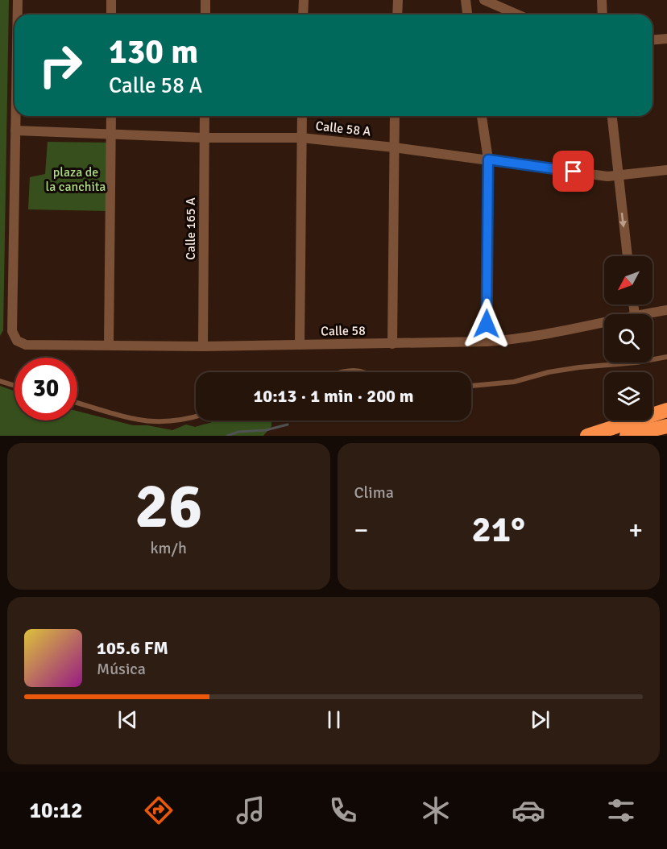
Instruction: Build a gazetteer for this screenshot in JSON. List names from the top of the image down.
{
  "streets": {
    "street": ["Calle 58 A", "Calle 165 A", "Calle 58"]
  },
  "crossings": [
    ["Calle 58 A", "Calle 165 A"],
    ["Calle 58 A", "Calle 58"],
    ["Calle 165 A", "Calle 58"]
  ],
  "parks": ["plaza de la canchita"],
  "north": "bottom left",
  "page": {
    "turn": ["130 m", "Calle 58 A"],
    "limit": "30",
    "trip": "10:13 · 1 min · 200 m",
    "tile": [
      ["26", "km/h"],
      "Clima"
    ],
    "heat": ["−", "21°", "+"],
    "song": ["105.6 FM", "Música"],
    "tabs": "10:12"
  }
}
